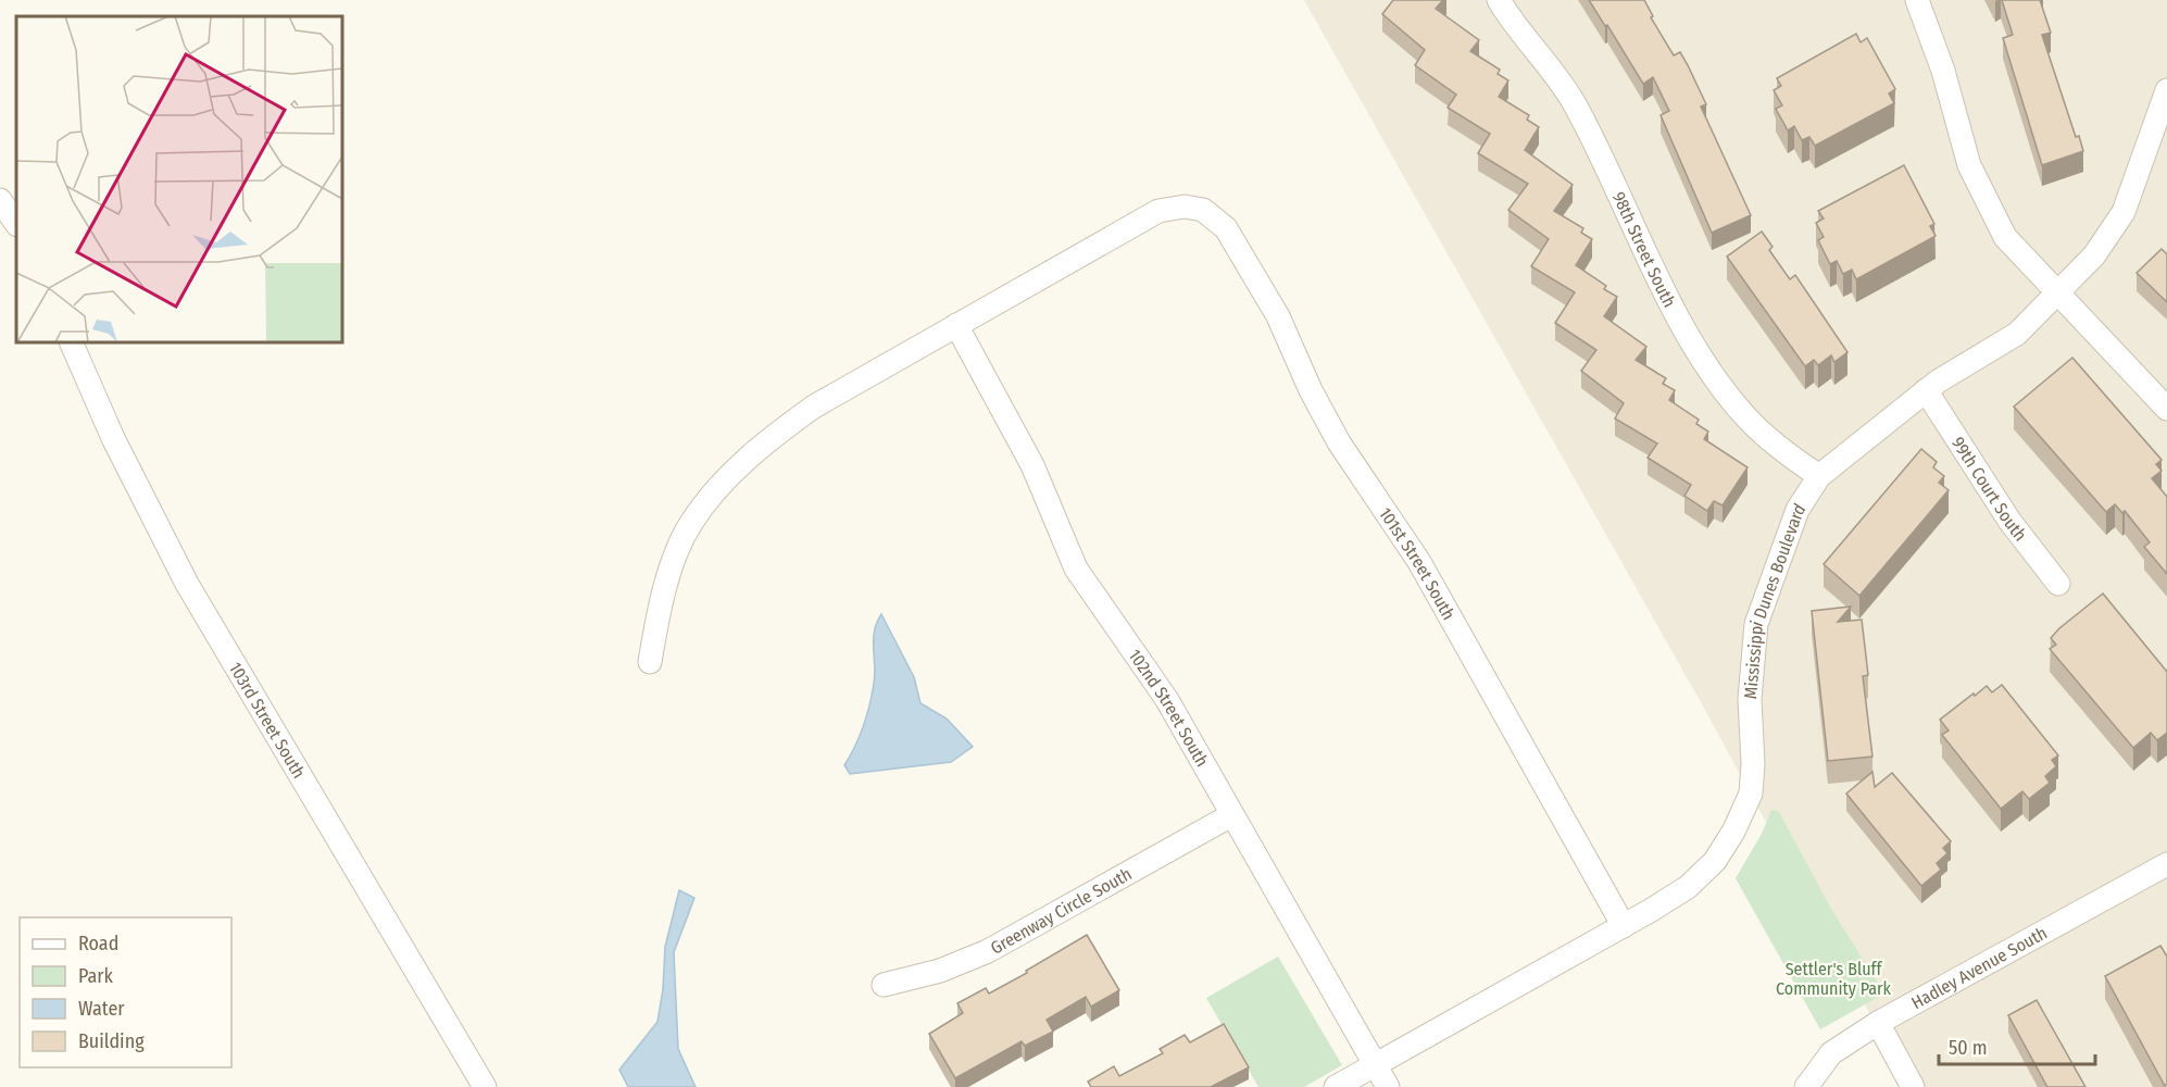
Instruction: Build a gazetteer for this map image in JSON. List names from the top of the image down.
{
  "streets": {
    "street": [
      "98th Street South",
      "99th Court South",
      "101st Street South",
      "Mississippi Dunes Boulevard",
      "102nd Street South",
      "103rd Street South",
      "Greenway Circle South",
      "Hadley Avenue South"
    ]
  },
  "crossings": [
    ["98th Street South", "Mississippi Dunes Boulevard"],
    ["99th Court South", "Mississippi Dunes Boulevard"],
    ["101st Street South", "Mississippi Dunes Boulevard"],
    ["101st Street South", "102nd Street South"],
    ["Mississippi Dunes Boulevard", "102nd Street South"],
    ["102nd Street South", "Greenway Circle South"]
  ],
  "parks": ["Settler's Bluff Community Park"],
  "legend": [
    "Road",
    "Park",
    "Water",
    "Building"
  ],
  "scale_bar": "50 m"
}
